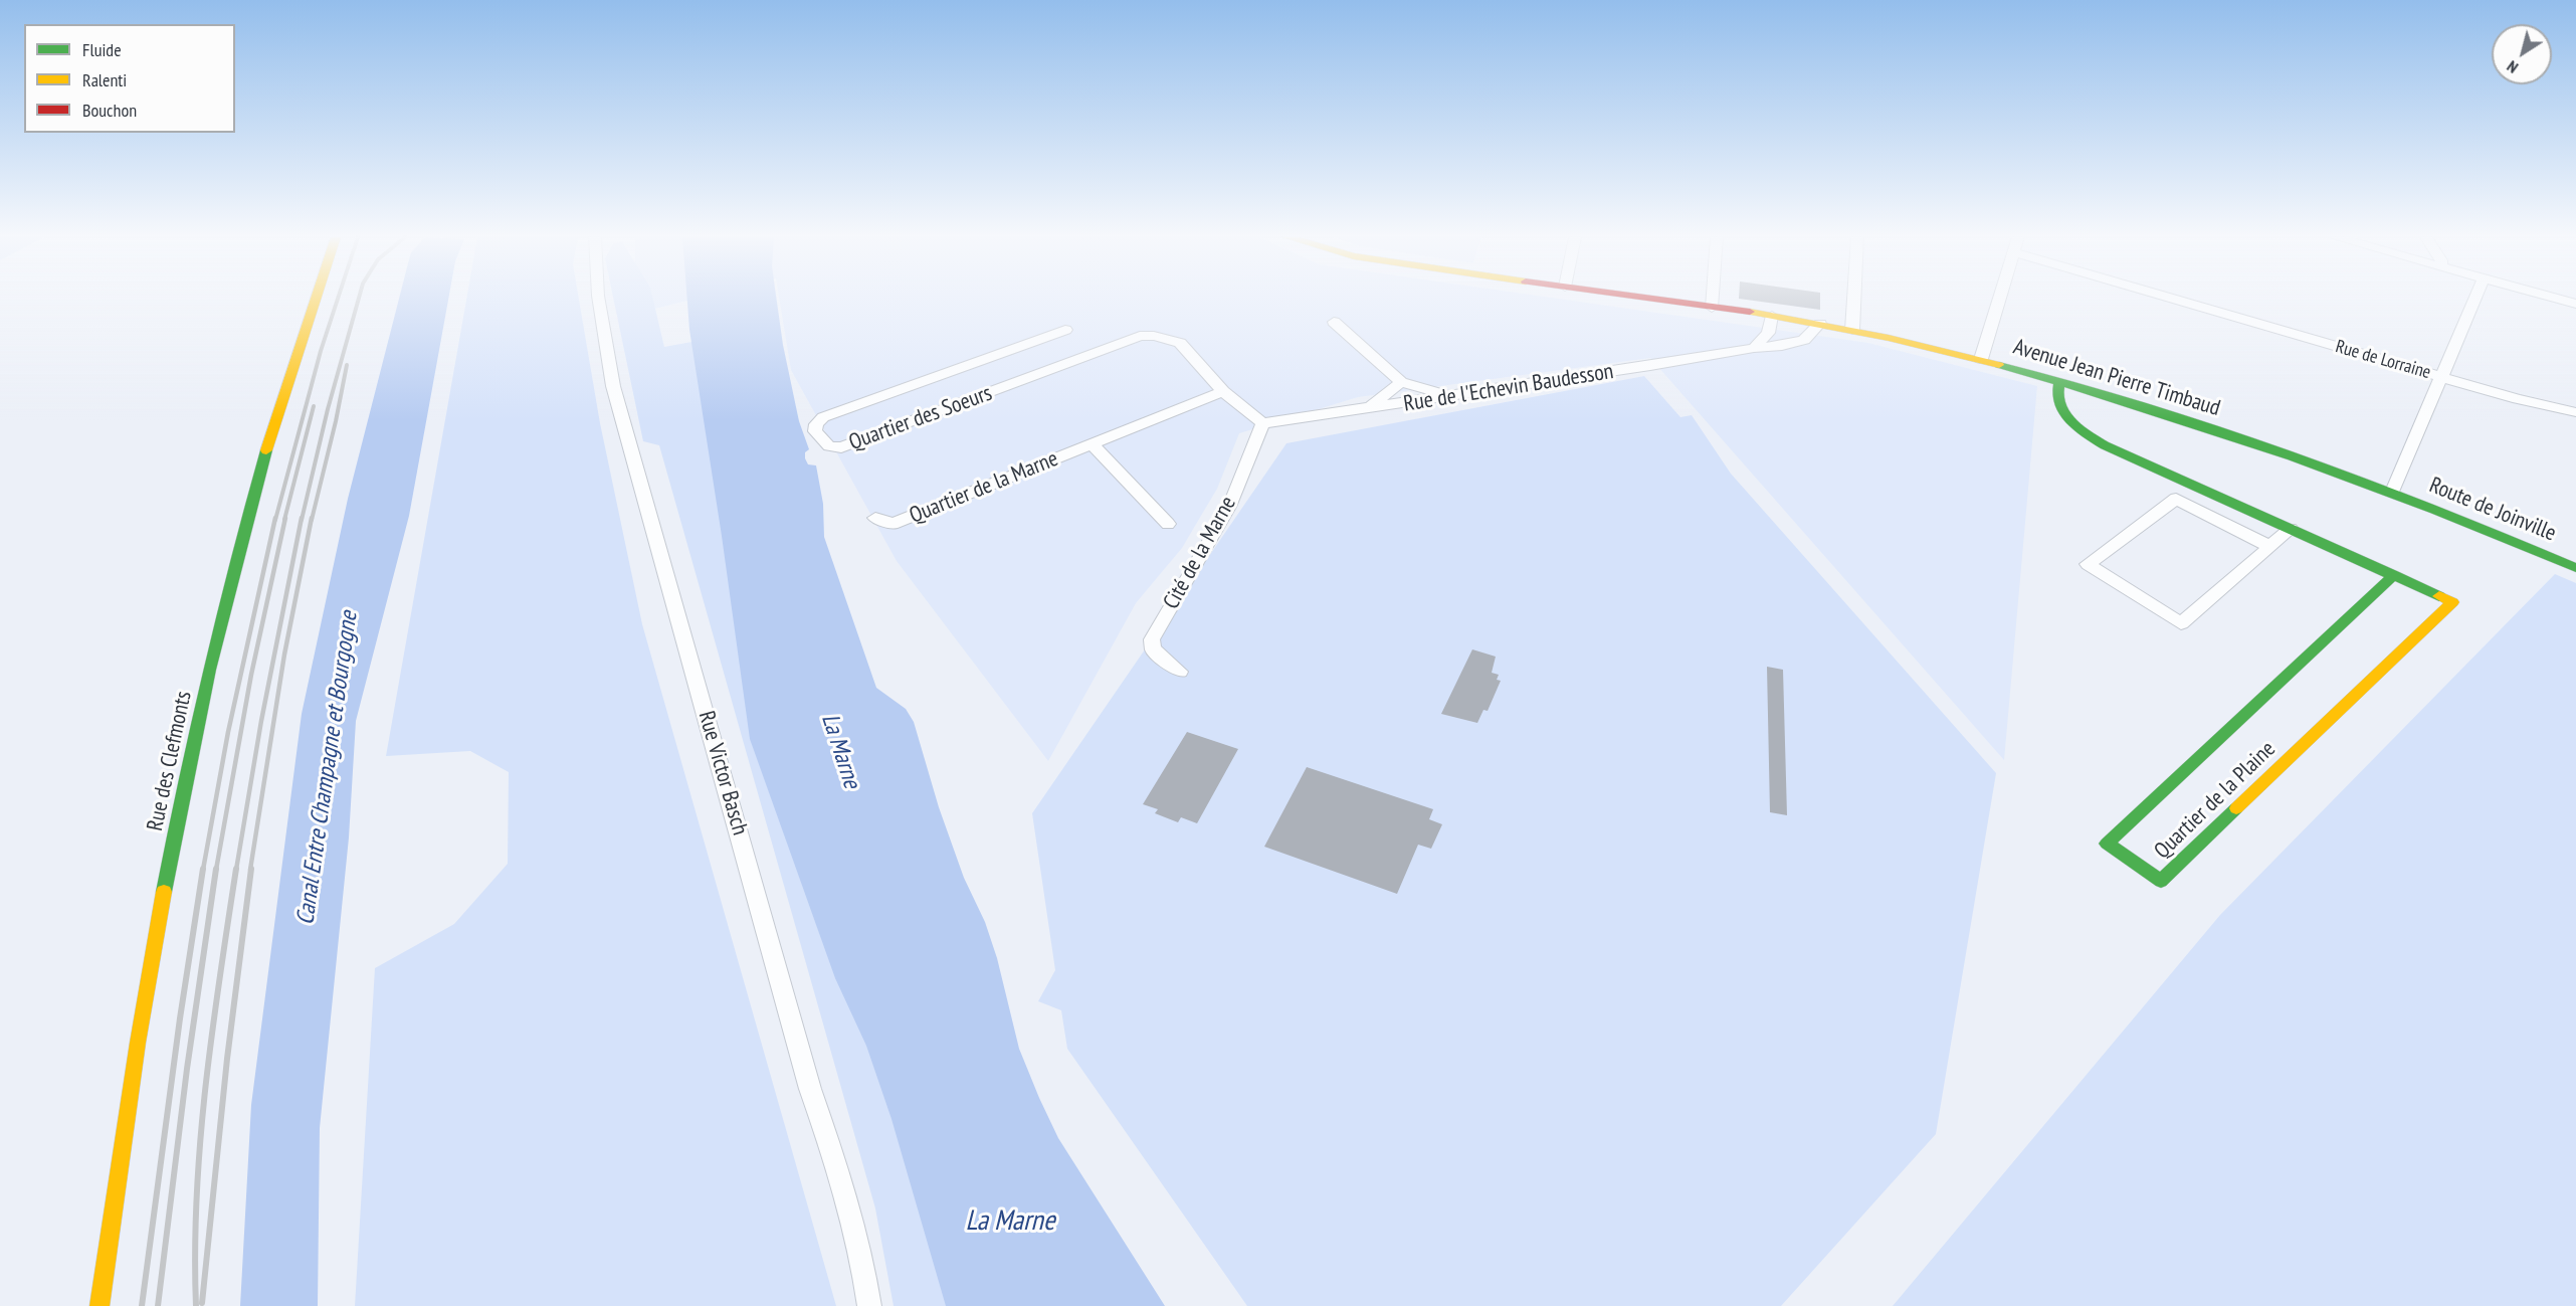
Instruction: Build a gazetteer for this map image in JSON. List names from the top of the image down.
{
  "streets": {
    "street": [
      "Rue de Lorraine",
      "Avenue Jean Pierre Timbaud",
      "Rue de l'Echevin Baudesson",
      "Quartier des Soeurs",
      "Quartier de la Marne",
      "Route de Joinville",
      "Cité de la Marne",
      "Rue des Clefmonts",
      "Rue Victor Basch",
      "Quartier de la Plaine"
    ]
  },
  "crossings": [
    ["Avenue Jean Pierre Timbaud", "Rue de l'Echevin Baudesson"],
    ["Avenue Jean Pierre Timbaud", "Route de Joinville"],
    ["Rue de l'Echevin Baudesson", "Quartier des Soeurs"],
    ["Rue de l'Echevin Baudesson", "Cité de la Marne"],
    ["Quartier des Soeurs", "Quartier de la Marne"],
    ["Quartier des Soeurs", "Cité de la Marne"]
  ],
  "water": ["La Marne", "Canal Entre Champagne et Bourgogne"],
  "legend": ["Fluide", "Ralenti", "Bouchon"],
  "north": "bottom left"
}
